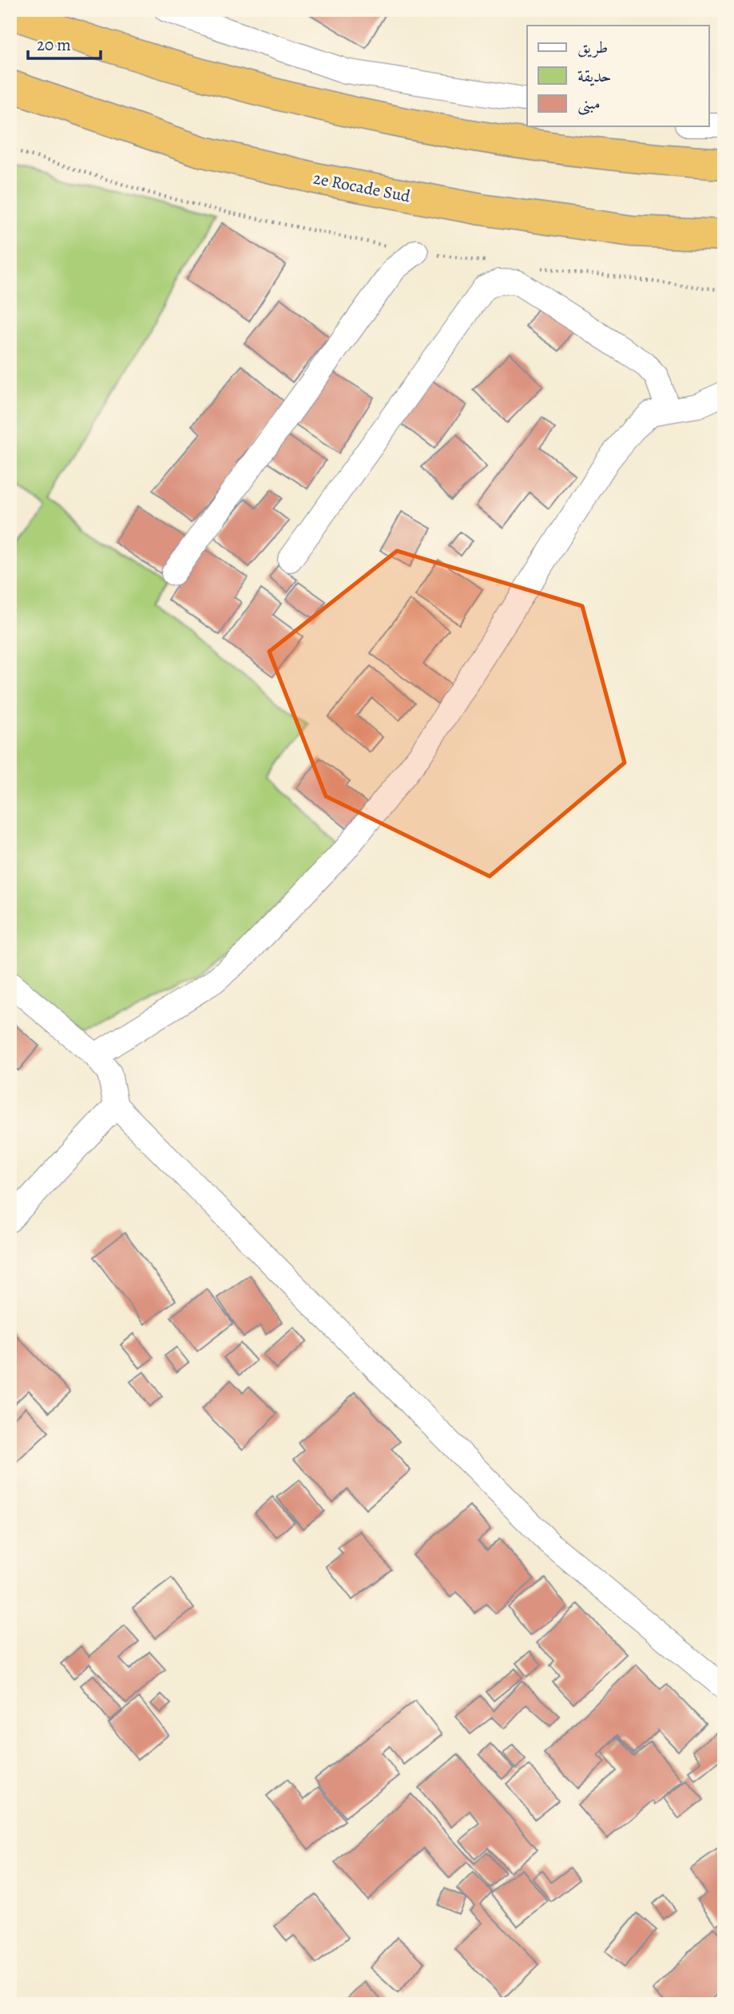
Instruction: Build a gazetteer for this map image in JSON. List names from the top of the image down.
{
  "streets": {
    "highway": ["2e Rocade Sud"]
  },
  "legend": ["طريق", "حديقة", "مبنى"],
  "scale_bar": "20 m"
}
